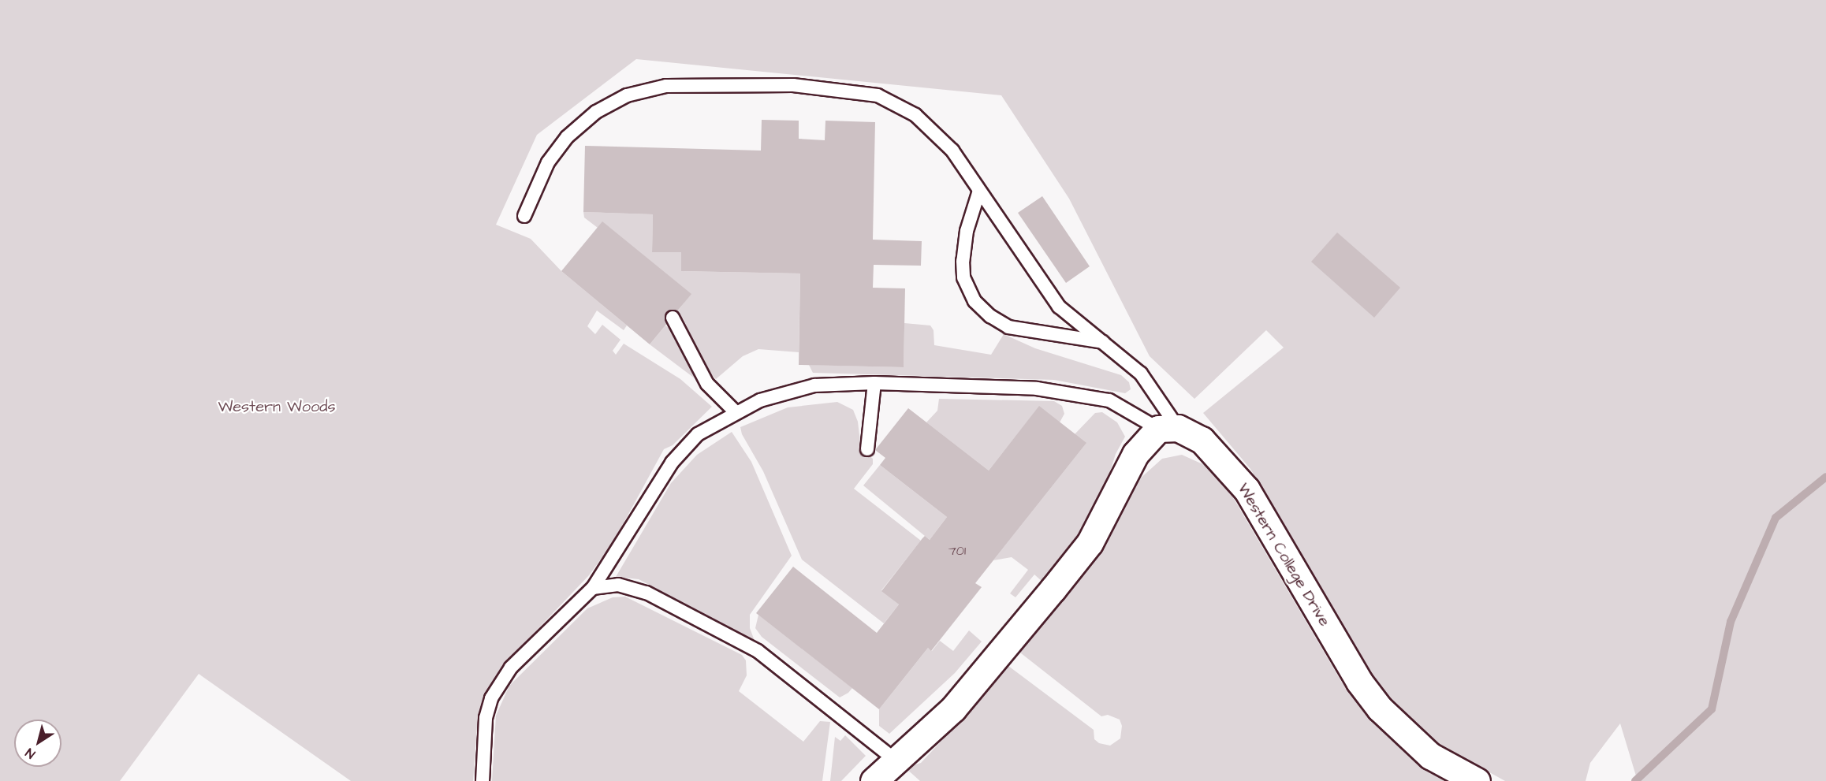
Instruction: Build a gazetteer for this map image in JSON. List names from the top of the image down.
{
  "streets": {
    "street": ["Western College Drive"]
  },
  "parks": ["Western Woods"],
  "house_numbers": ["701"],
  "north": "bottom left"
}
